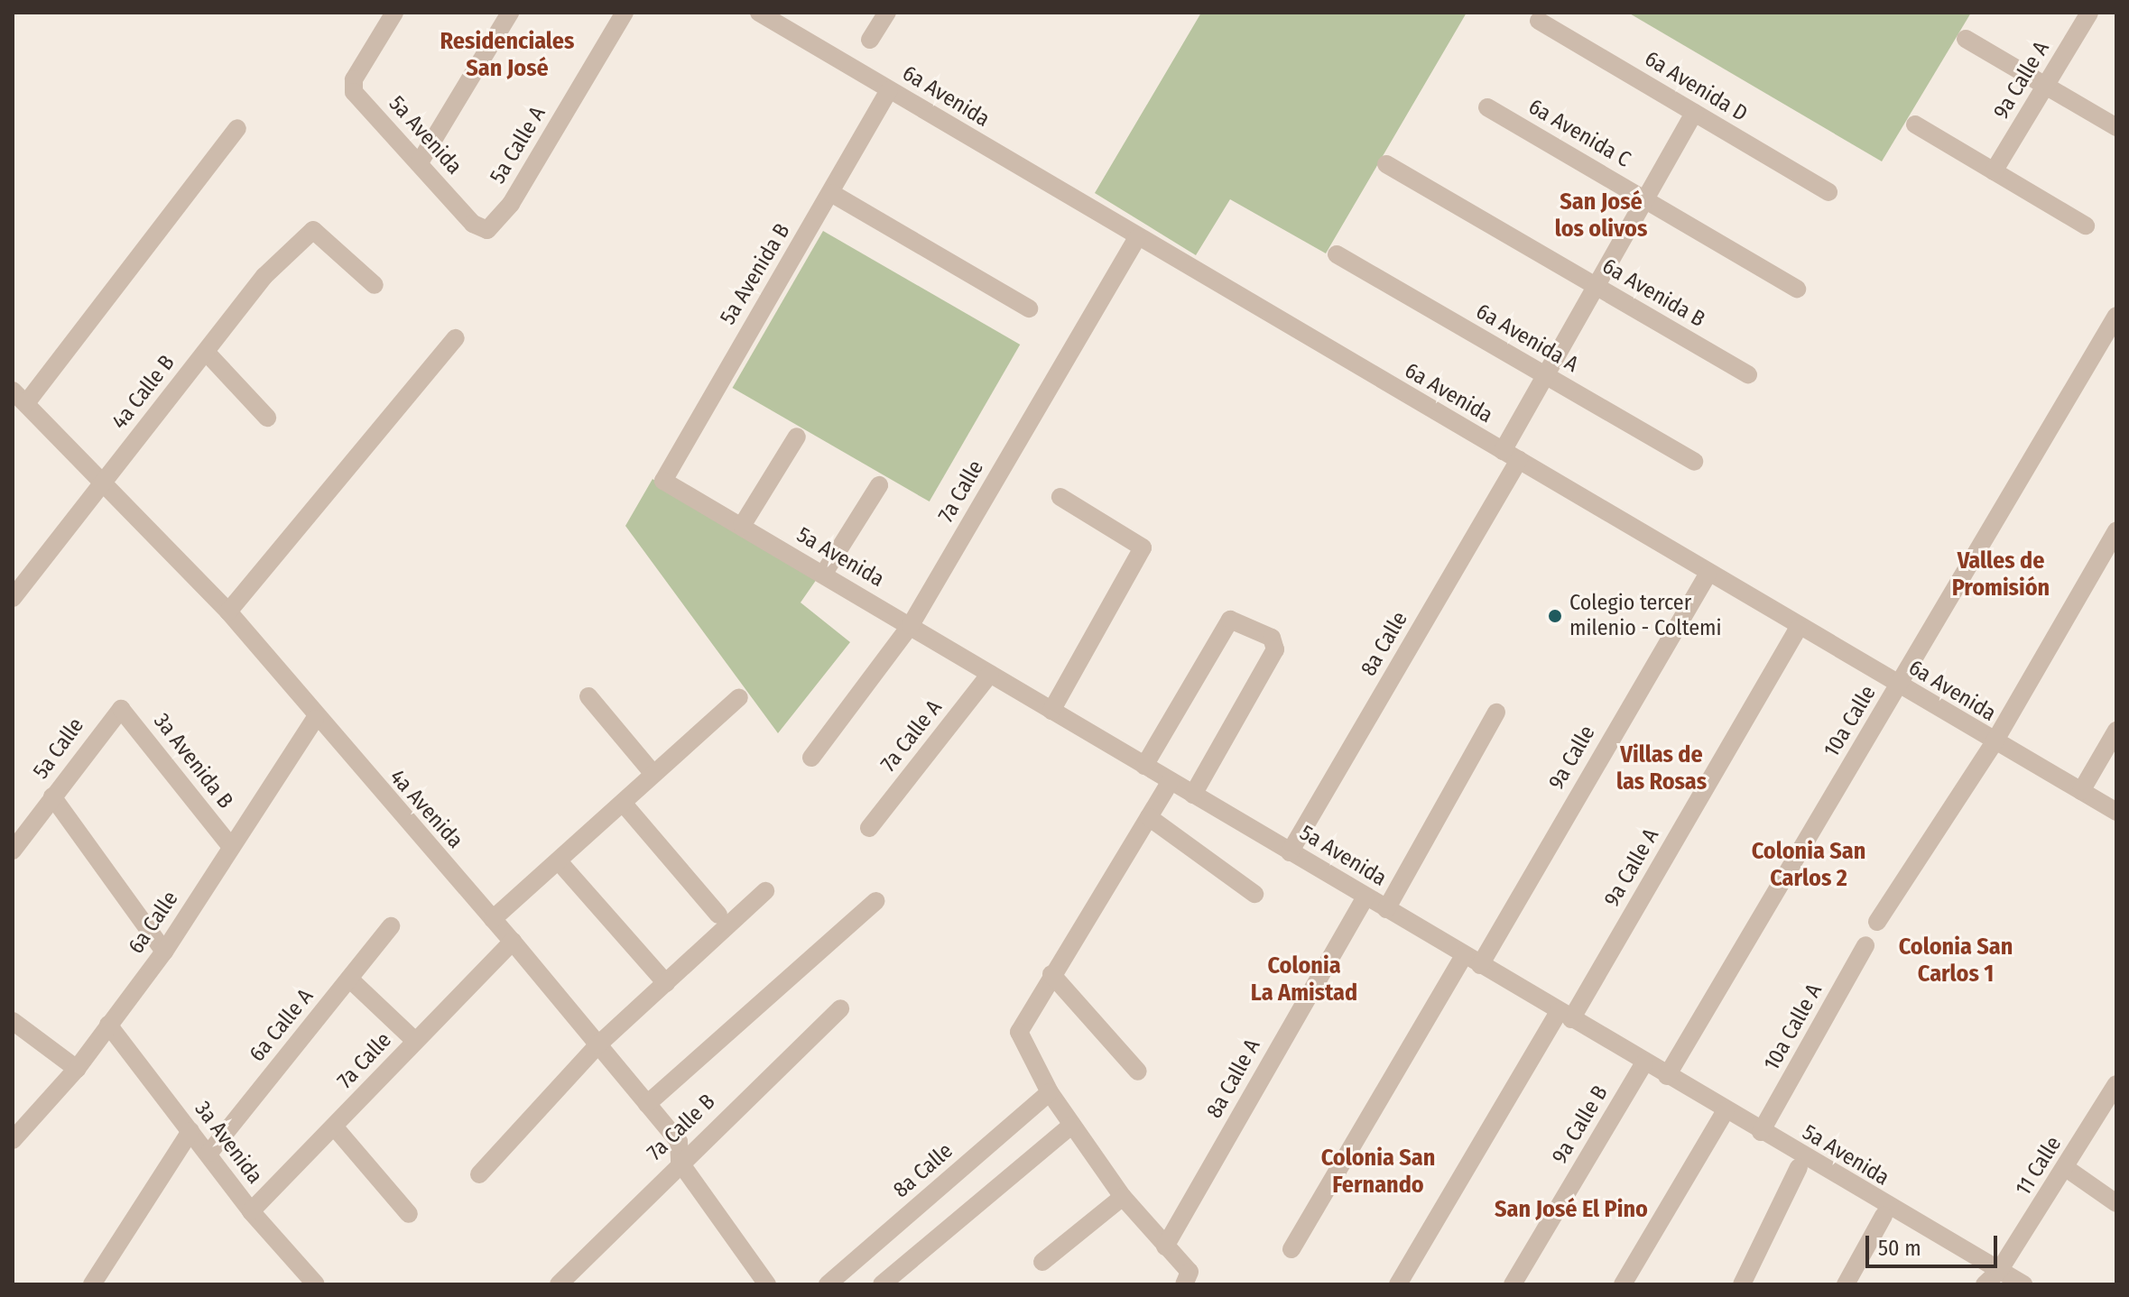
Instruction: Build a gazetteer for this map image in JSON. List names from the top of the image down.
{
  "streets": {
    "street": [
      "9a Calle A",
      "6a Avenida D",
      "6a Avenida",
      "6a Avenida C",
      "5a Avenida",
      "5a Calle A",
      "5a Avenida B",
      "6a Avenida B",
      "6a Avenida A",
      "4a Calle B",
      "7a Calle",
      "8a Calle",
      "10a Calle",
      "7a Calle A",
      "5a Calle",
      "9a Calle",
      "3a Avenida B",
      "4a Avenida",
      "6a Calle",
      "6a Calle A",
      "10a Calle A",
      "8a Calle A",
      "9a Calle B",
      "7a Calle B",
      "3a Avenida",
      "11 Calle"
    ]
  },
  "crossings": [
    ["9a Calle A", "6a Avenida"],
    ["9a Calle A", "5a Avenida"],
    ["6a Avenida D", "8a Calle"],
    ["6a Avenida", "5a Avenida B"],
    ["6a Avenida", "7a Calle"],
    ["6a Avenida", "8a Calle"],
    ["6a Avenida", "10a Calle"],
    ["6a Avenida", "9a Calle"],
    ["6a Avenida C", "8a Calle"],
    ["5a Avenida", "5a Calle A"],
    ["5a Avenida", "5a Avenida B"],
    ["5a Avenida", "7a Calle"],
    ["5a Avenida", "8a Calle"],
    ["5a Avenida", "10a Calle"],
    ["5a Avenida", "7a Calle A"],
    ["5a Avenida", "9a Calle"],
    ["5a Avenida", "10a Calle A"],
    ["5a Avenida", "8a Calle A"],
    ["5a Avenida", "9a Calle B"],
    ["5a Avenida", "11 Calle"],
    ["6a Avenida B", "8a Calle"],
    ["6a Avenida A", "8a Calle"],
    ["4a Calle B", "4a Avenida"],
    ["7a Calle", "4a Avenida"],
    ["7a Calle", "3a Avenida"],
    ["5a Calle", "3a Avenida B"],
    ["3a Avenida B", "6a Calle"],
    ["4a Avenida", "6a Calle"],
    ["4a Avenida", "7a Calle B"],
    ["6a Calle", "3a Avenida"],
    ["6a Calle A", "3a Avenida"]
  ],
  "districts": [
    "Residenciales San José",
    "San José los olivos",
    "Valles de Promisión",
    "Villas de las Rosas",
    "Colonia San Carlos 2",
    "Colonia San Carlos 1",
    "Colonia La Amistad",
    "Colonia San Fernando",
    "San José El Pino"
  ],
  "places": ["Colegio tercer milenio - Coltemi"],
  "scale_bar": "50 m"
}
